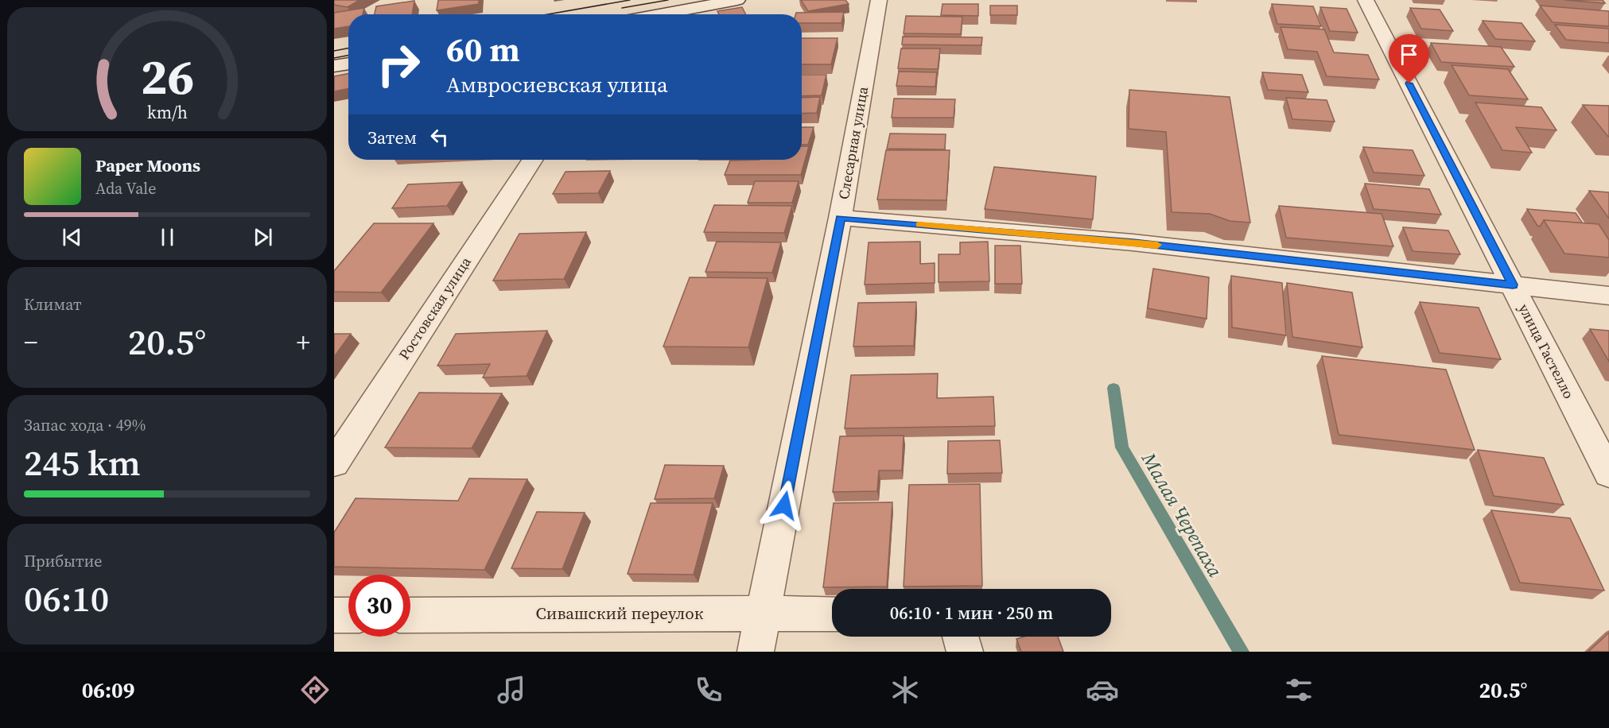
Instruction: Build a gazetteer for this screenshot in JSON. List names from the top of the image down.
{
  "streets": {
    "street": [
      "Слесарная улица",
      "Ростовская улица",
      "улица Гастелло",
      "Сивашский переулок"
    ]
  },
  "crossings": [
    ["Слесарная улица", "Сивашский переулок"]
  ],
  "water": ["Малая Черепаха"],
  "page": {
    "turn": ["60 m", "Амвросиевская улица"],
    "then": "Затем",
    "song": ["Paper Moons", "Ada Vale"],
    "tile": [
      "Климат",
      ["Запас хода · 49%", "245 km"],
      ["Прибытие", "06:10"]
    ],
    "heat": ["−", "20.5°", "+"],
    "limit": "30",
    "trip": "06:10 · 1 мин · 250 m",
    "tabs": ["06:09", "20.5°"],
    "gauge": ["26", "km/h"]
  }
}
